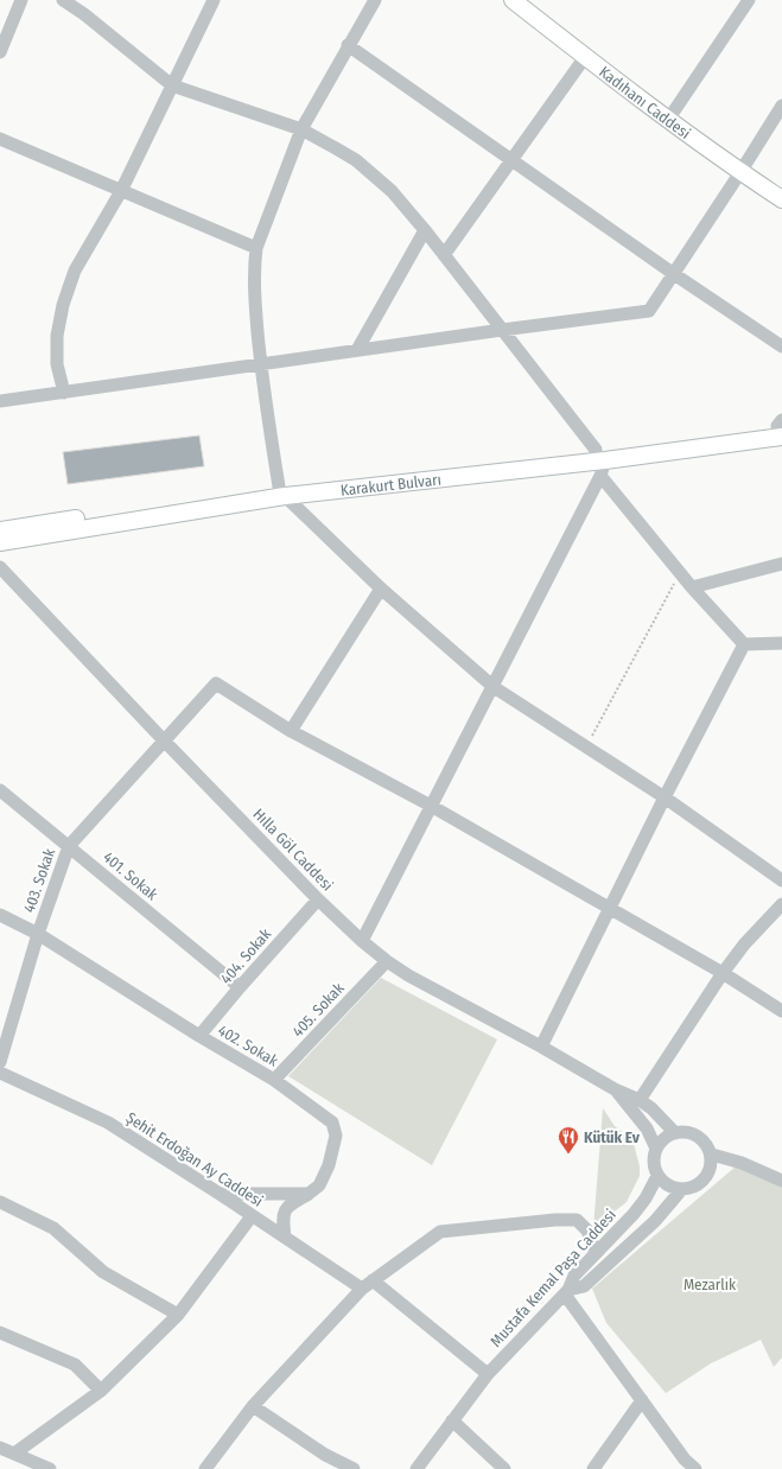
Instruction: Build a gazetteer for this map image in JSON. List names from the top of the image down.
{
  "streets": {
    "main road": ["Kadıhanı Caddesi", "Karakurt Bulvarı"],
    "street": [
      "Hılla Göl Caddesi",
      "401. Sokak",
      "403. Sokak",
      "404. Sokak",
      "405. Sokak",
      "402. Sokak",
      "Şehit Erdoğan Ay Caddesi",
      "Mustafa Kemal Paşa Caddesi"
    ]
  },
  "crossings": [
    ["Hılla Göl Caddesi", "403. Sokak"],
    ["Hılla Göl Caddesi", "404. Sokak"],
    ["Hılla Göl Caddesi", "405. Sokak"],
    ["401. Sokak", "403. Sokak"],
    ["401. Sokak", "404. Sokak"],
    ["403. Sokak", "402. Sokak"],
    ["404. Sokak", "402. Sokak"],
    ["405. Sokak", "402. Sokak"],
    ["402. Sokak", "Şehit Erdoğan Ay Caddesi"]
  ],
  "parks": ["Mezarlık"],
  "places": {
    "restaurant": ["Kütük Ev"]
  }
}
